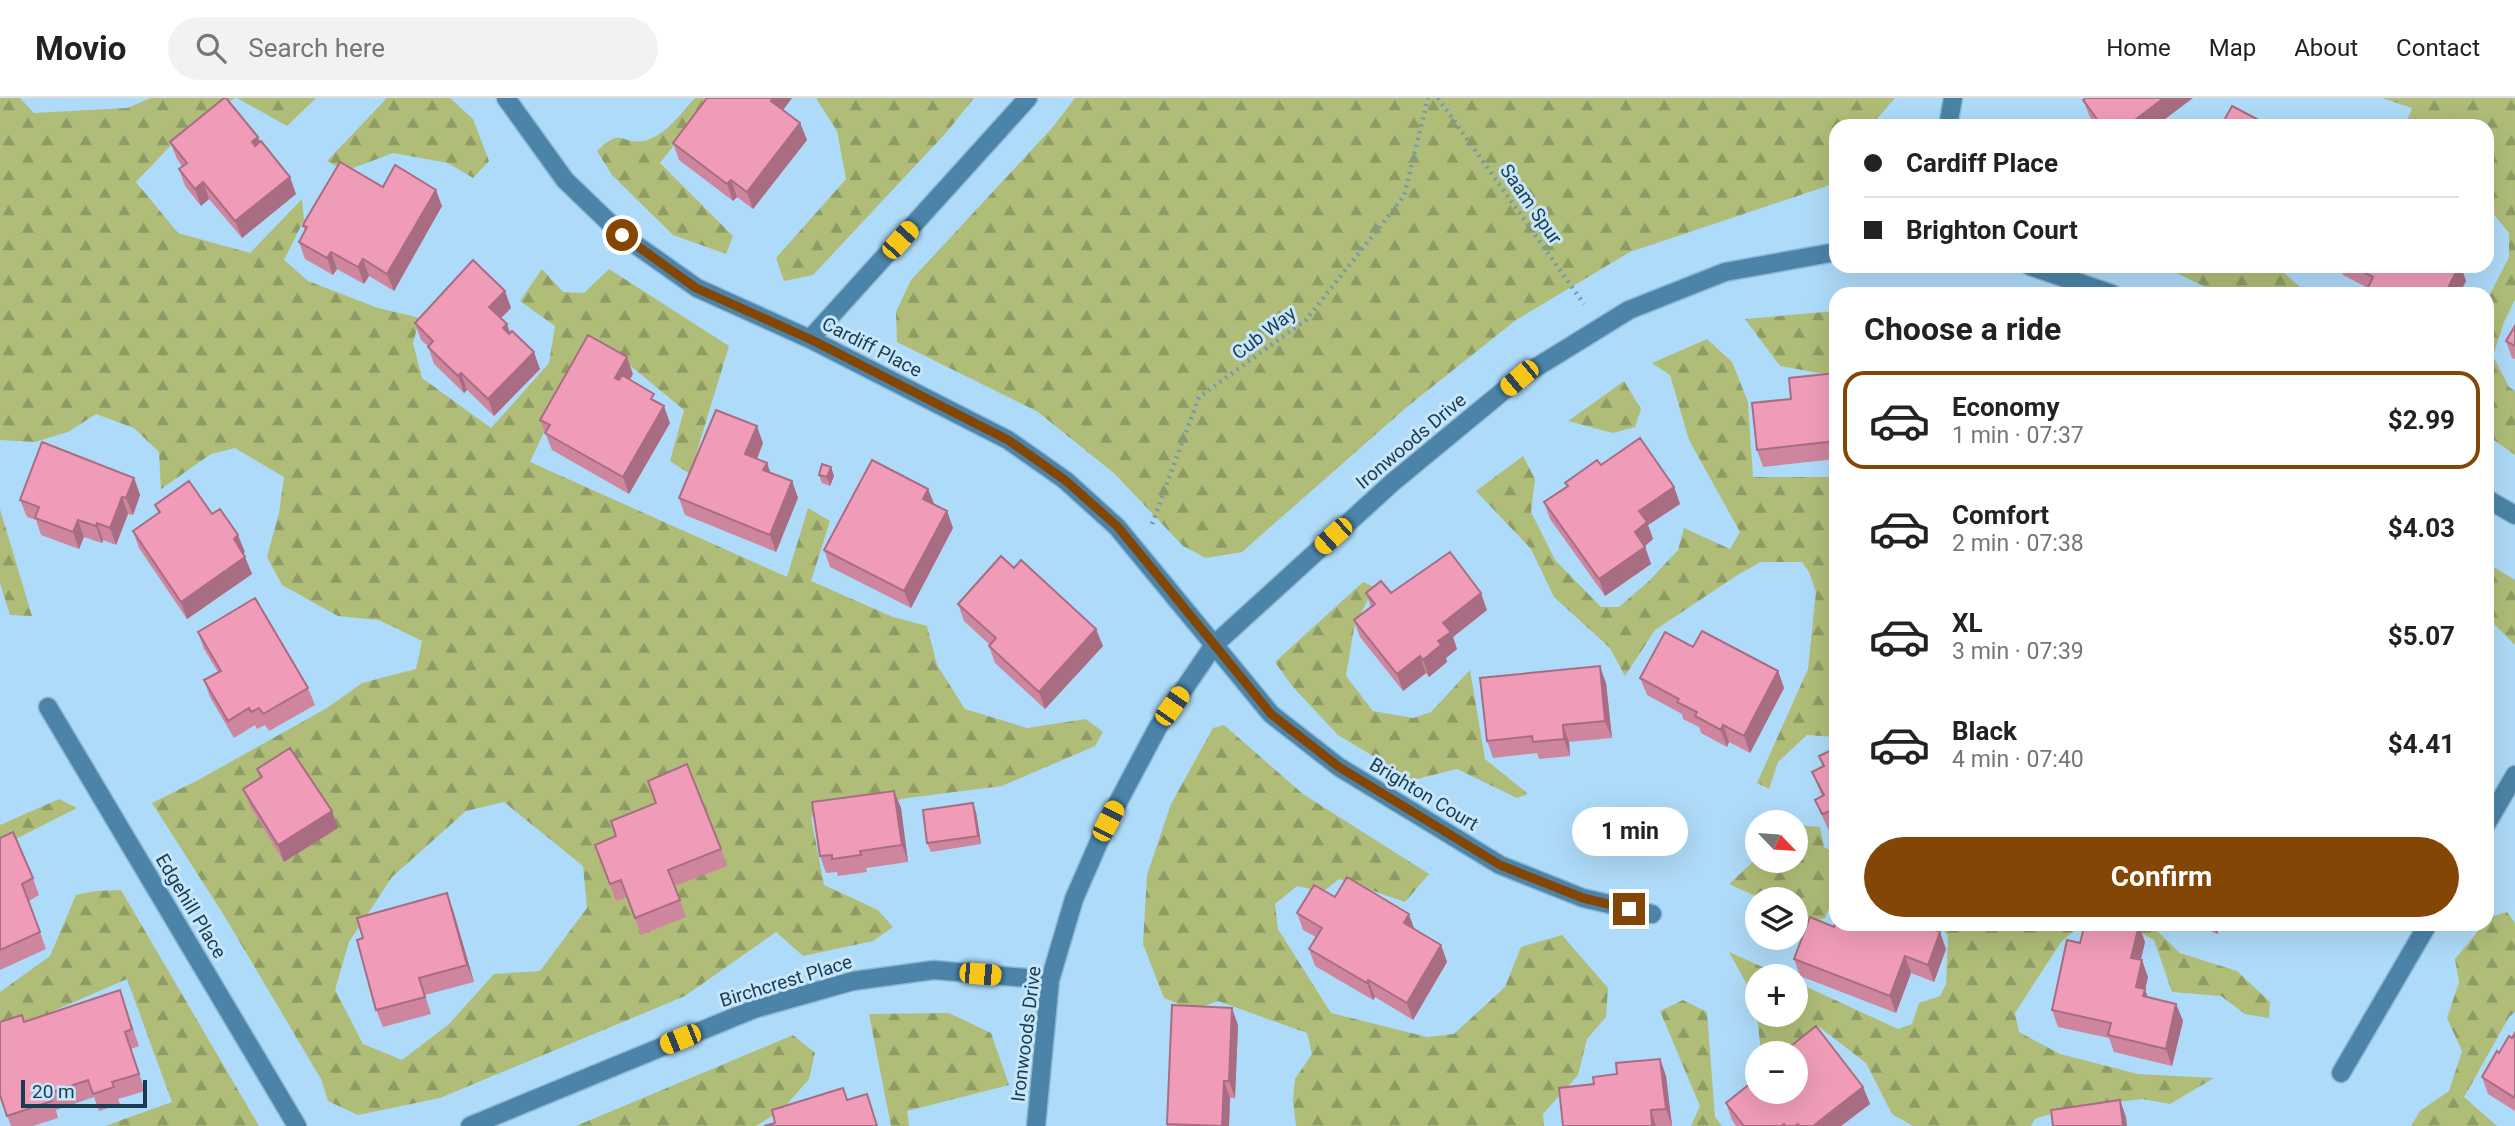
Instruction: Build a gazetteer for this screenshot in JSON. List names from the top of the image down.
{
  "streets": {
    "street": [
      "Cardiff Place",
      "Ironwoods Drive",
      "Brighton Court",
      "Edgehill Place",
      "Birchcrest Place"
    ],
    "path": ["Saam Spur", "Cub Way"]
  },
  "crossings": [
    ["Saam Spur", "Ironwoods Drive"],
    ["Cub Way", "Cardiff Place"],
    ["Cardiff Place", "Ironwoods Drive"],
    ["Cardiff Place", "Brighton Court"],
    ["Ironwoods Drive", "Brighton Court"],
    ["Ironwoods Drive", "Birchcrest Place"]
  ],
  "scale_bar": "20 m",
  "north": "bottom right",
  "page": {
    "header": "Movio",
    "search": "Search here",
    "nav": [
      "Home",
      "Map",
      "About",
      "Contact"
    ],
    "banner": ["Cardiff Place", "Brighton Court"],
    "heading": "Choose a ride",
    "list": [
      {
        "name": "Economy",
        "note": "1 min · 07:37",
        "value": "$2.99"
      },
      {
        "name": "Comfort",
        "note": "2 min · 07:38",
        "value": "$4.03"
      },
      {
        "name": "XL",
        "note": "3 min · 07:39",
        "value": "$5.07"
      },
      {
        "name": "Black",
        "note": "4 min · 07:40",
        "value": "$4.41"
      }
    ],
    "bubble": "1 min",
    "map_buttons": ["+", "−"],
    "buttons": "Confirm",
    "scale": "20 m"
  }
}
